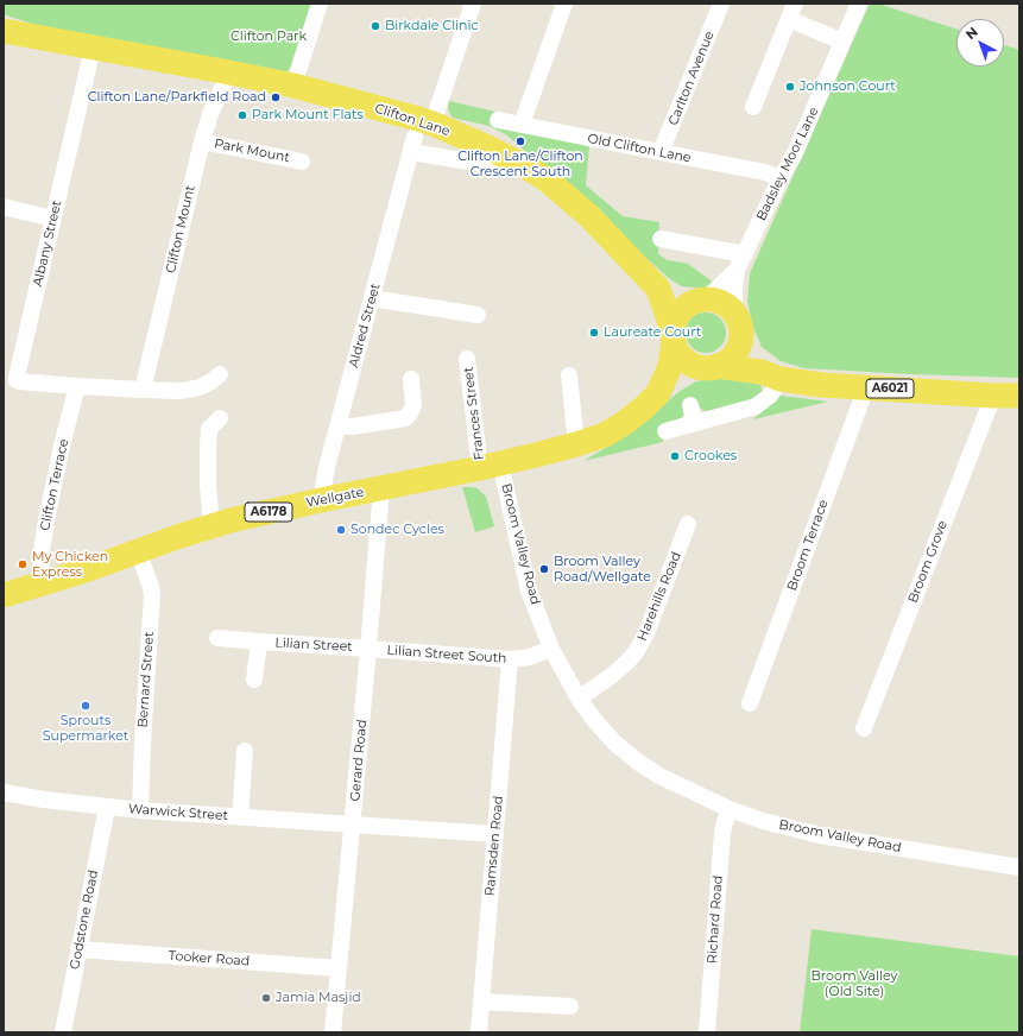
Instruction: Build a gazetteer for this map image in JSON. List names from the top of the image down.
{
  "streets": {
    "main road": [
      "Clifton Lane",
      "A6021",
      "Wellgate",
      "A6178"
    ],
    "street": [
      "Carlton Avenue",
      "Old Clifton Lane",
      "Park Mount",
      "Badsley Moor Lane",
      "Clifton Mount",
      "Albany Street",
      "Aldred Street",
      "Frances Street",
      "Clifton Terrace",
      "Broom Valley Road",
      "Broom Terrace",
      "Broom Grove",
      "Harehills Road",
      "Lilian Street",
      "Lilian Street South",
      "Bernard Street",
      "Gerard Road",
      "Warwick Street",
      "Ramsden Road",
      "Godstone Road",
      "Richard Road",
      "Tooker Road"
    ]
  },
  "crossings": [
    ["Carlton Avenue", "Old Clifton Lane"],
    ["Clifton Lane", "Badsley Moor Lane"],
    ["Clifton Lane", "Clifton Mount"],
    ["Clifton Lane", "Albany Street"],
    ["Clifton Lane", "Aldred Street"],
    ["Clifton Lane", "A6021"],
    ["Clifton Lane", "Wellgate"],
    ["Old Clifton Lane", "Badsley Moor Lane"],
    ["Park Mount", "Clifton Mount"],
    ["Badsley Moor Lane", "A6021"],
    ["Badsley Moor Lane", "Wellgate"],
    ["Albany Street", "Clifton Terrace"],
    ["Aldred Street", "Wellgate"],
    ["A6021", "Wellgate"],
    ["A6021", "Broom Terrace"],
    ["A6021", "Broom Grove"],
    ["Frances Street", "Wellgate"],
    ["Frances Street", "Broom Valley Road"],
    ["Clifton Terrace", "Wellgate"],
    ["Wellgate", "Broom Valley Road"],
    ["Wellgate", "Bernard Street"],
    ["Wellgate", "Gerard Road"],
    ["Broom Valley Road", "Harehills Road"],
    ["Broom Valley Road", "Lilian Street South"],
    ["Broom Valley Road", "Richard Road"],
    ["Lilian Street", "Lilian Street South"],
    ["Lilian Street", "Gerard Road"],
    ["Lilian Street South", "Gerard Road"],
    ["Lilian Street South", "Ramsden Road"],
    ["Bernard Street", "Warwick Street"],
    ["Gerard Road", "Warwick Street"],
    ["Gerard Road", "Tooker Road"],
    ["Warwick Street", "Ramsden Road"],
    ["Warwick Street", "Godstone Road"],
    ["Godstone Road", "Tooker Road"]
  ],
  "parks": ["Clifton Park", "Broom Valley (Old Site)"],
  "places": [
    "Birkdale Clinic",
    "Johnson Court",
    "Clifton Lane/Parkfield Road",
    "Park Mount Flats",
    "Clifton Lane/Clifton Crescent South",
    "Laureate Court",
    "Crookes",
    "Sondec Cycles",
    "My Chicken Express",
    "Broom Valley Road/Wellgate",
    "Sprouts Supermarket",
    "Jamia Masjid"
  ],
  "north": "top left"
}
